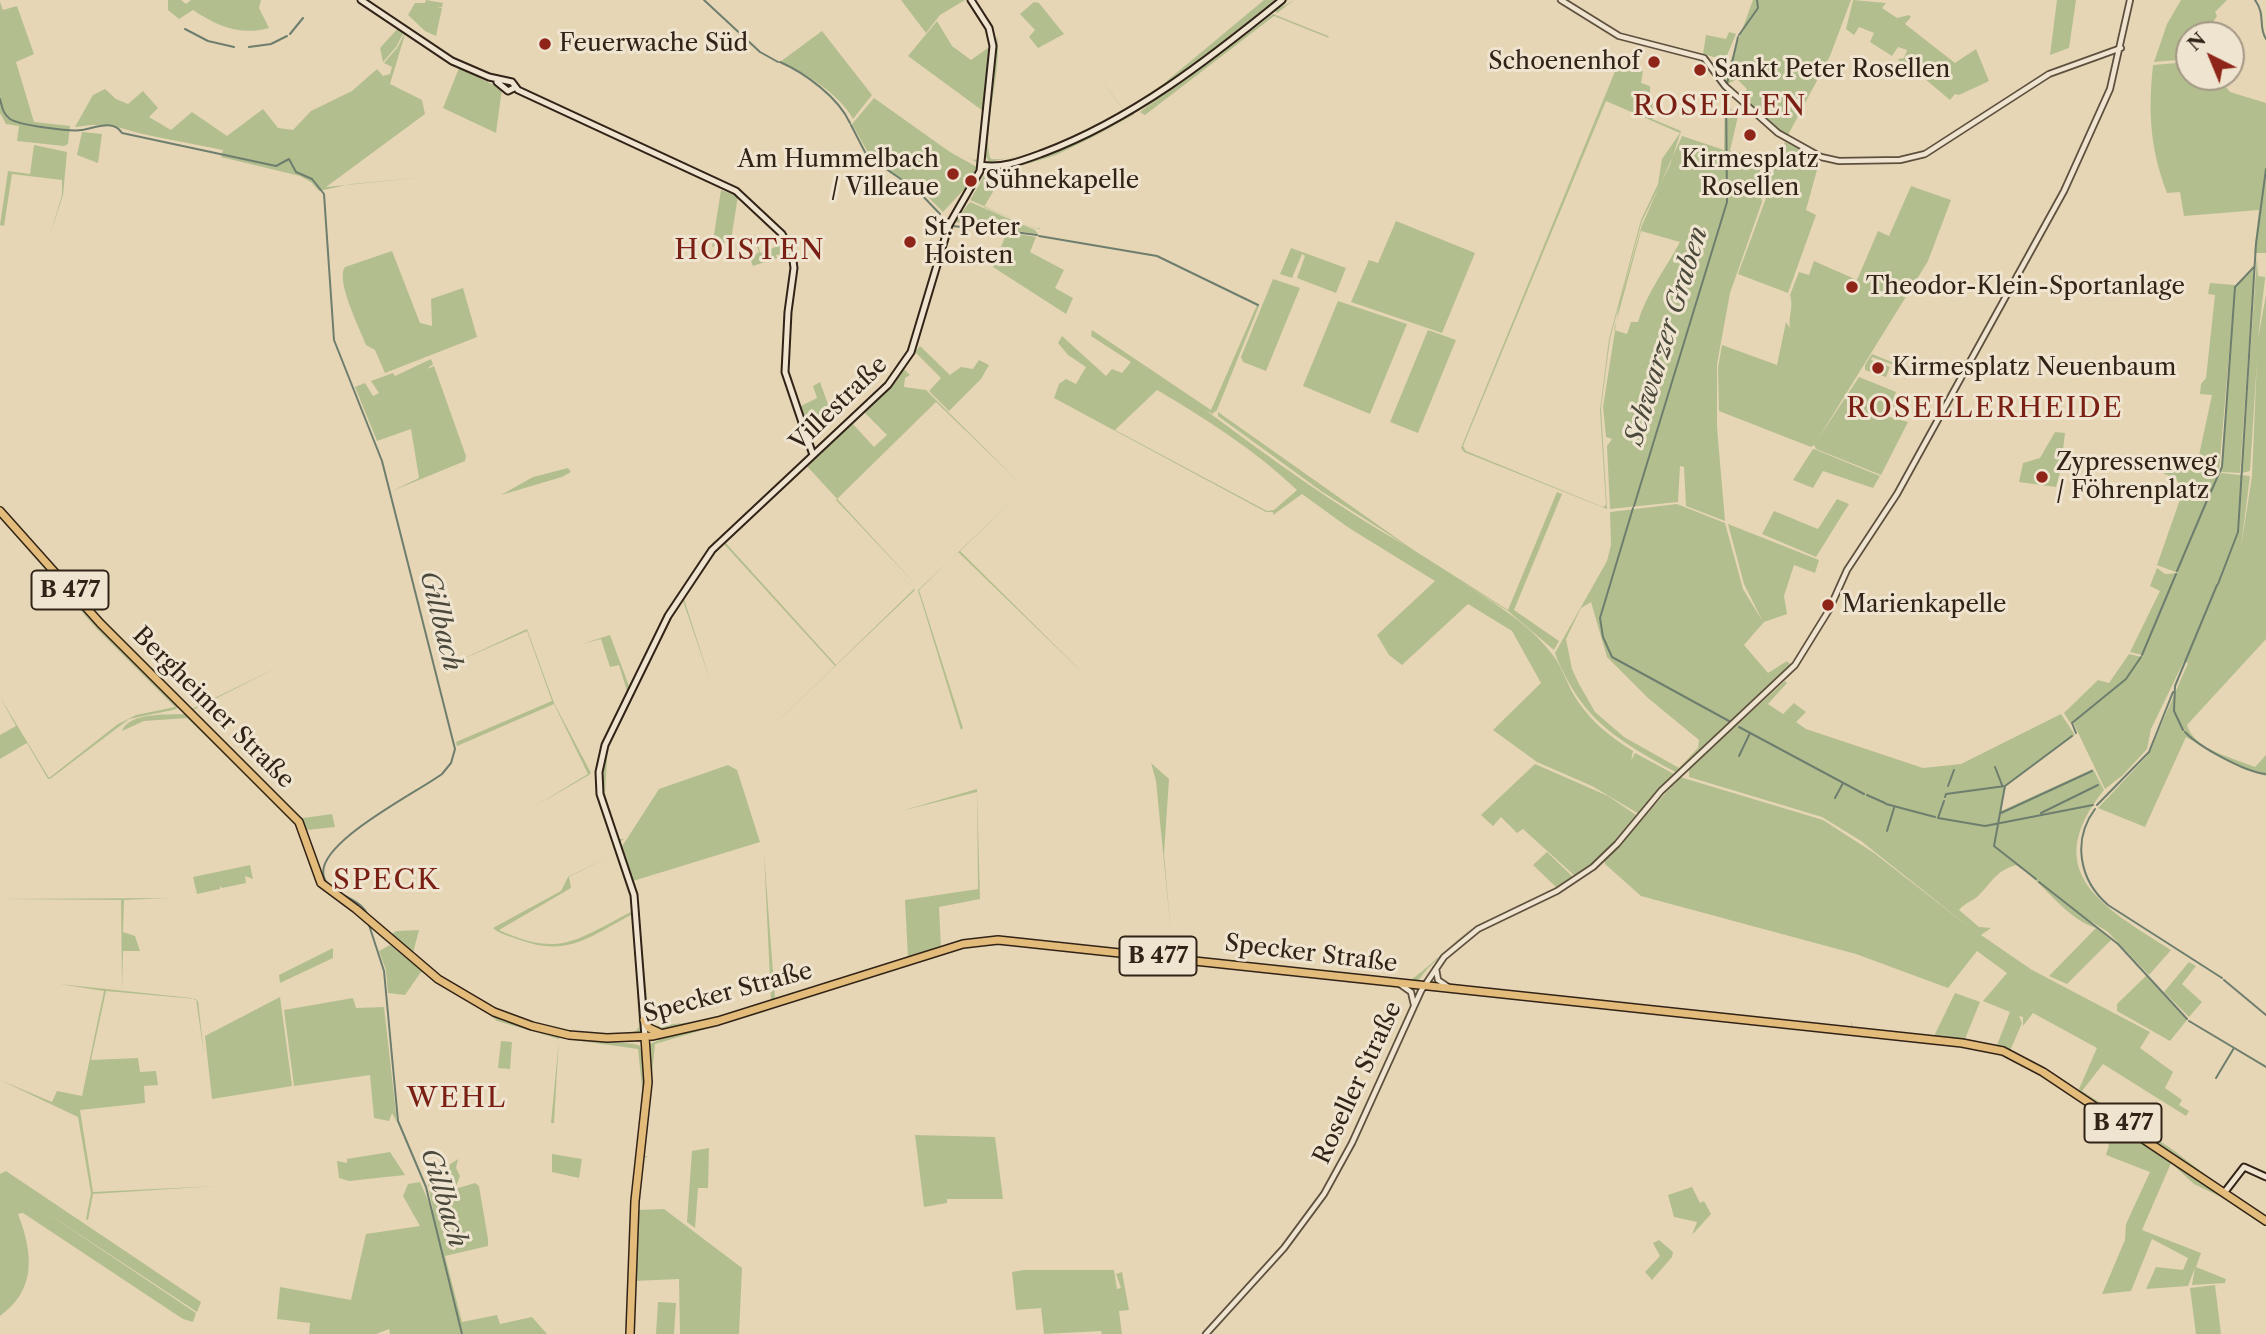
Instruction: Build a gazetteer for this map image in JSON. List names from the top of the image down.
{
  "streets": {
    "main road": [
      "Villestraße",
      "B 477",
      "Bergheimer Straße",
      "Specker Straße"
    ],
    "street": ["Roseller Straße"]
  },
  "crossings": [
    ["B 477", "Specker Straße"],
    ["Bergheimer Straße", "Specker Straße"],
    ["Specker Straße", "Roseller Straße"]
  ],
  "districts": [
    "ROSELLEN",
    "HOISTEN",
    "ROSELLERHEIDE",
    "SPECK",
    "WEHL"
  ],
  "water": ["Schwarzer Graben", "Gillbach"],
  "places": [
    "Feuerwache Süd",
    "Schoenenhof",
    "Sankt Peter Rosellen",
    "Kirmesplatz Rosellen",
    "Am Hummelbach / Villeaue",
    "Sühnekapelle",
    "St. Peter Hoisten",
    "Theodor-Klein-Sportanlage",
    "Kirmesplatz Neuenbaum",
    "Zypressenweg / Föhrenplatz",
    "Marienkapelle"
  ],
  "north": "top left"
}
